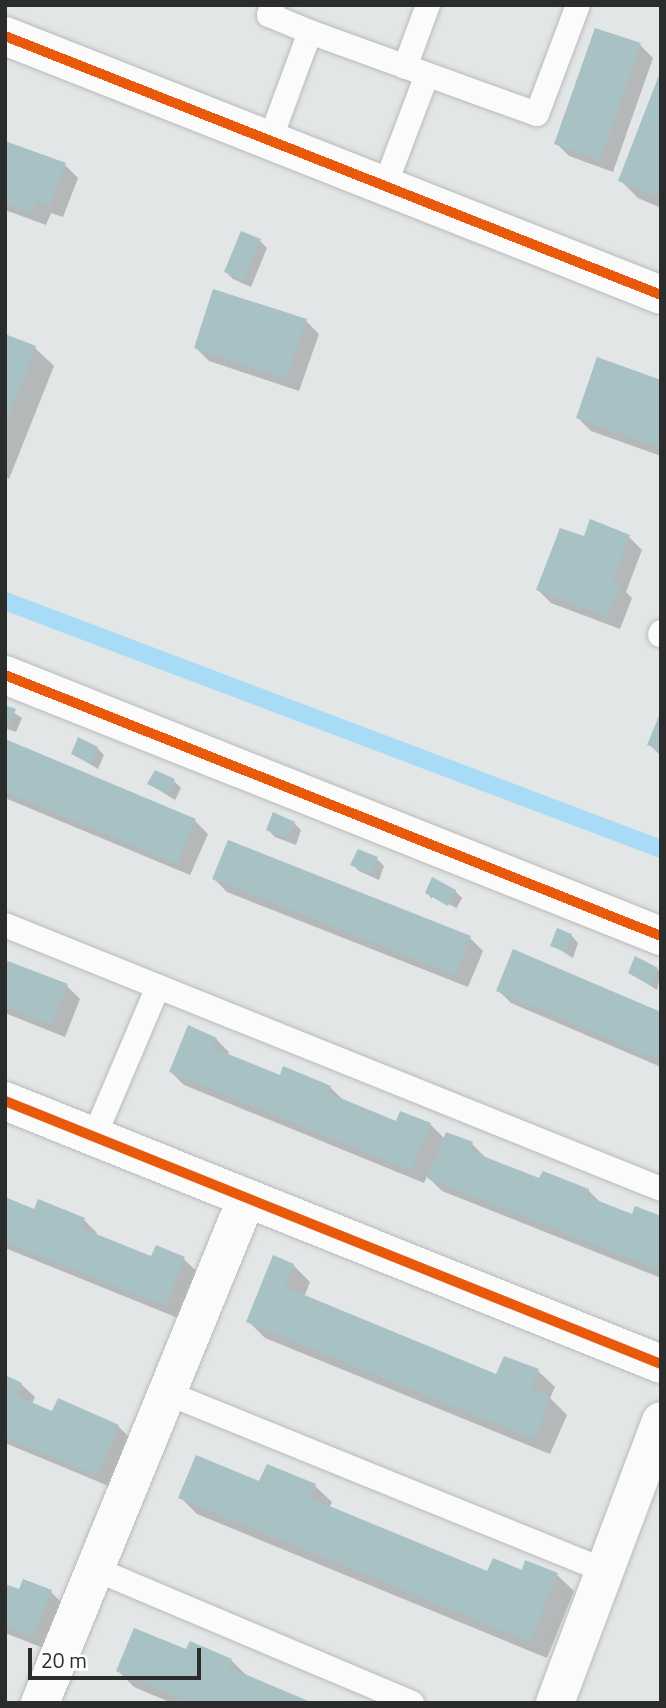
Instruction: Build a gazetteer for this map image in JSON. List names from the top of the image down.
{
  "scale_bar": "20 m"
}
